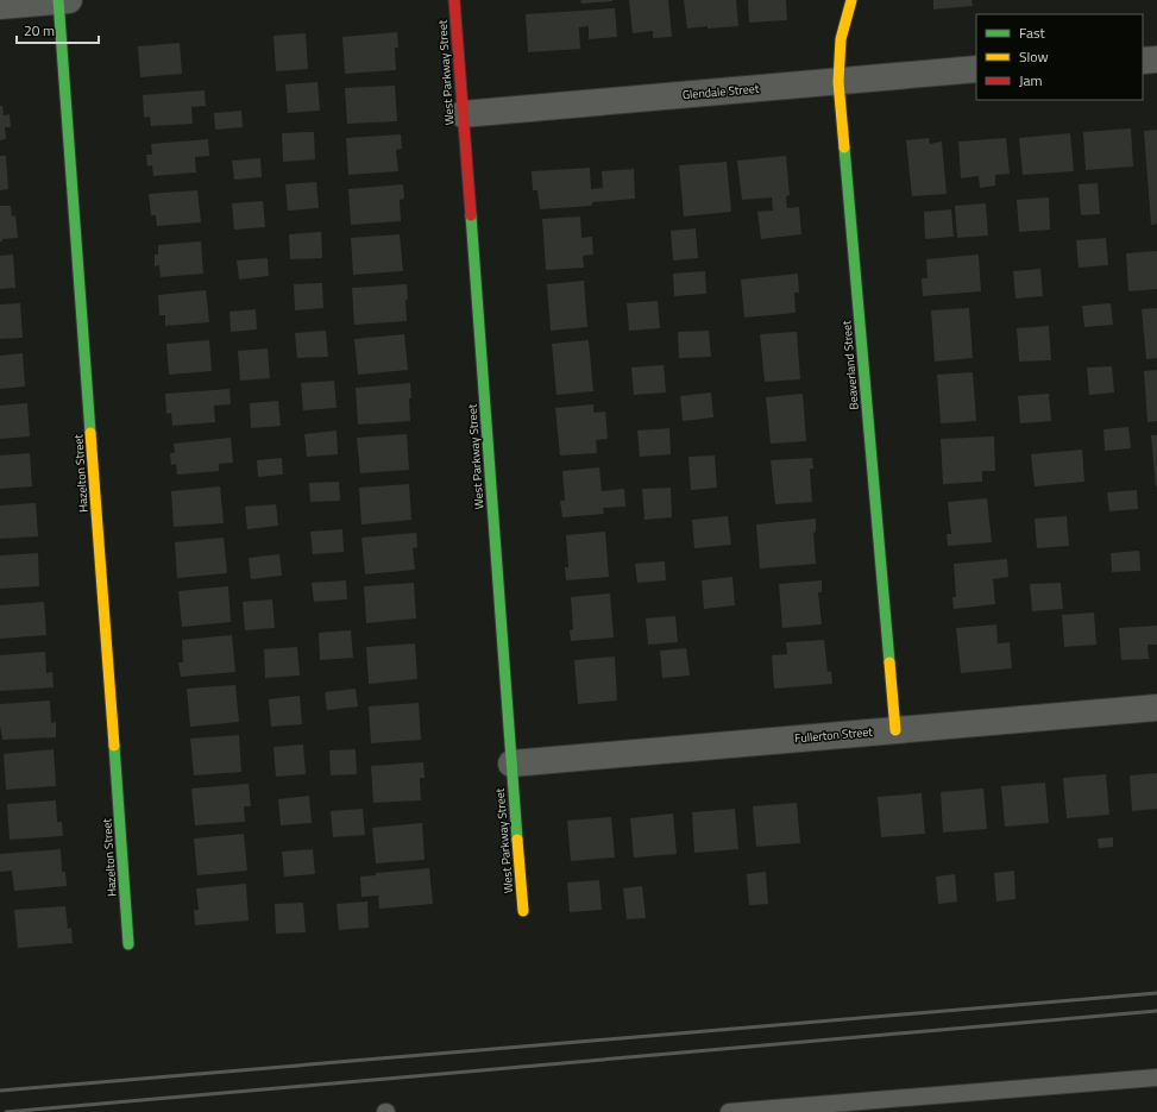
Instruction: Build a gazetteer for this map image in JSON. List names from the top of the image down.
{
  "streets": {
    "street": [
      "West Parkway Street",
      "Glendale Street",
      "Beaverland Street",
      "Hazelton Street",
      "Fullerton Street"
    ]
  },
  "crossings": [
    ["West Parkway Street", "Glendale Street"],
    ["West Parkway Street", "Fullerton Street"],
    ["Glendale Street", "Beaverland Street"],
    ["Beaverland Street", "Fullerton Street"]
  ],
  "legend": ["Fast", "Slow", "Jam"],
  "scale_bar": "20 m"
}
